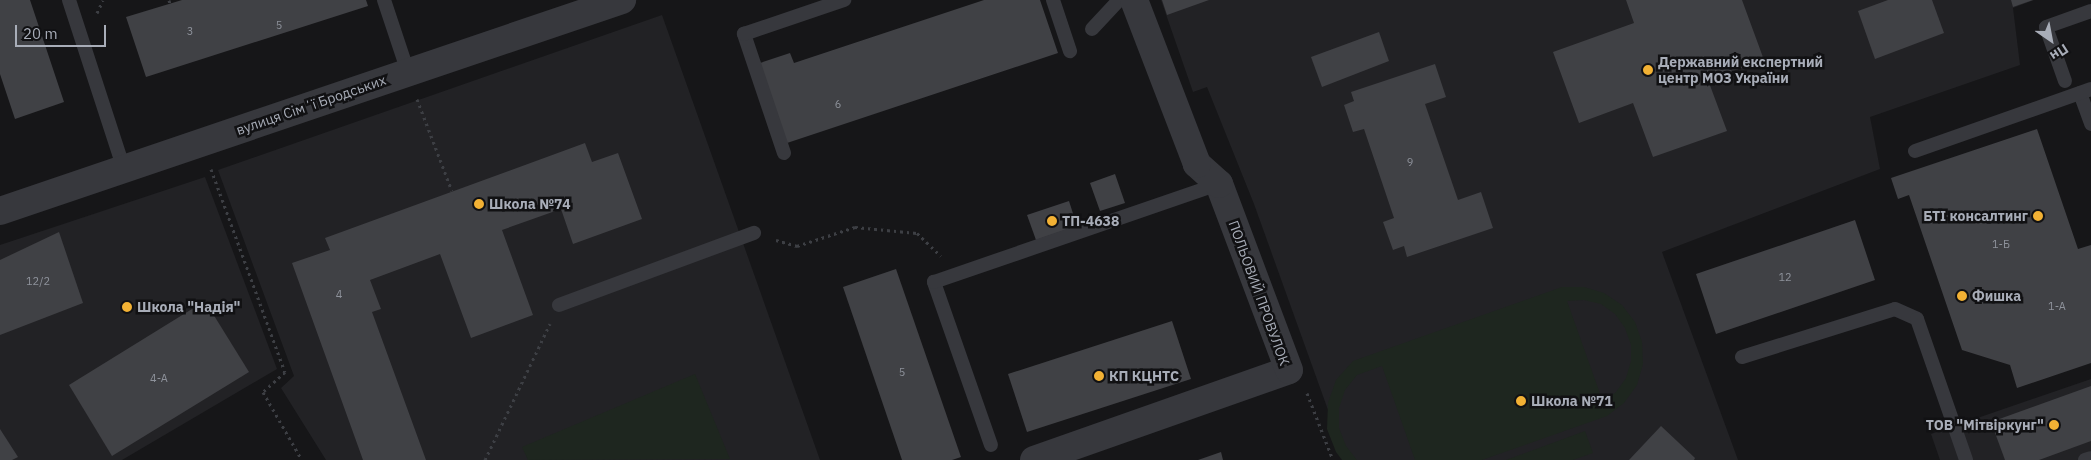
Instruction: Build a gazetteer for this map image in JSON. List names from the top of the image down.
{
  "streets": {
    "street": ["вулиця Сімʼї Бродських", "ПОЛЬОВИЙ ПРОВУЛОК"]
  },
  "places": [
    "Державний експертний центр МОЗ України",
    "Школа №74",
    "БТІ консалтинг",
    "ТП-4638",
    "Фишка",
    "Школа \"Надія\"",
    "КП КЦНТС",
    "Школа №71",
    "ТОВ \"Мітвіркунг\""
  ],
  "house_numbers": [
    "5",
    "3",
    "6",
    "9",
    "1-Б",
    "12",
    "12/2",
    "4",
    "1-А",
    "5",
    "4-А"
  ],
  "scale_bar": "20 m",
  "north": "bottom right"
}
